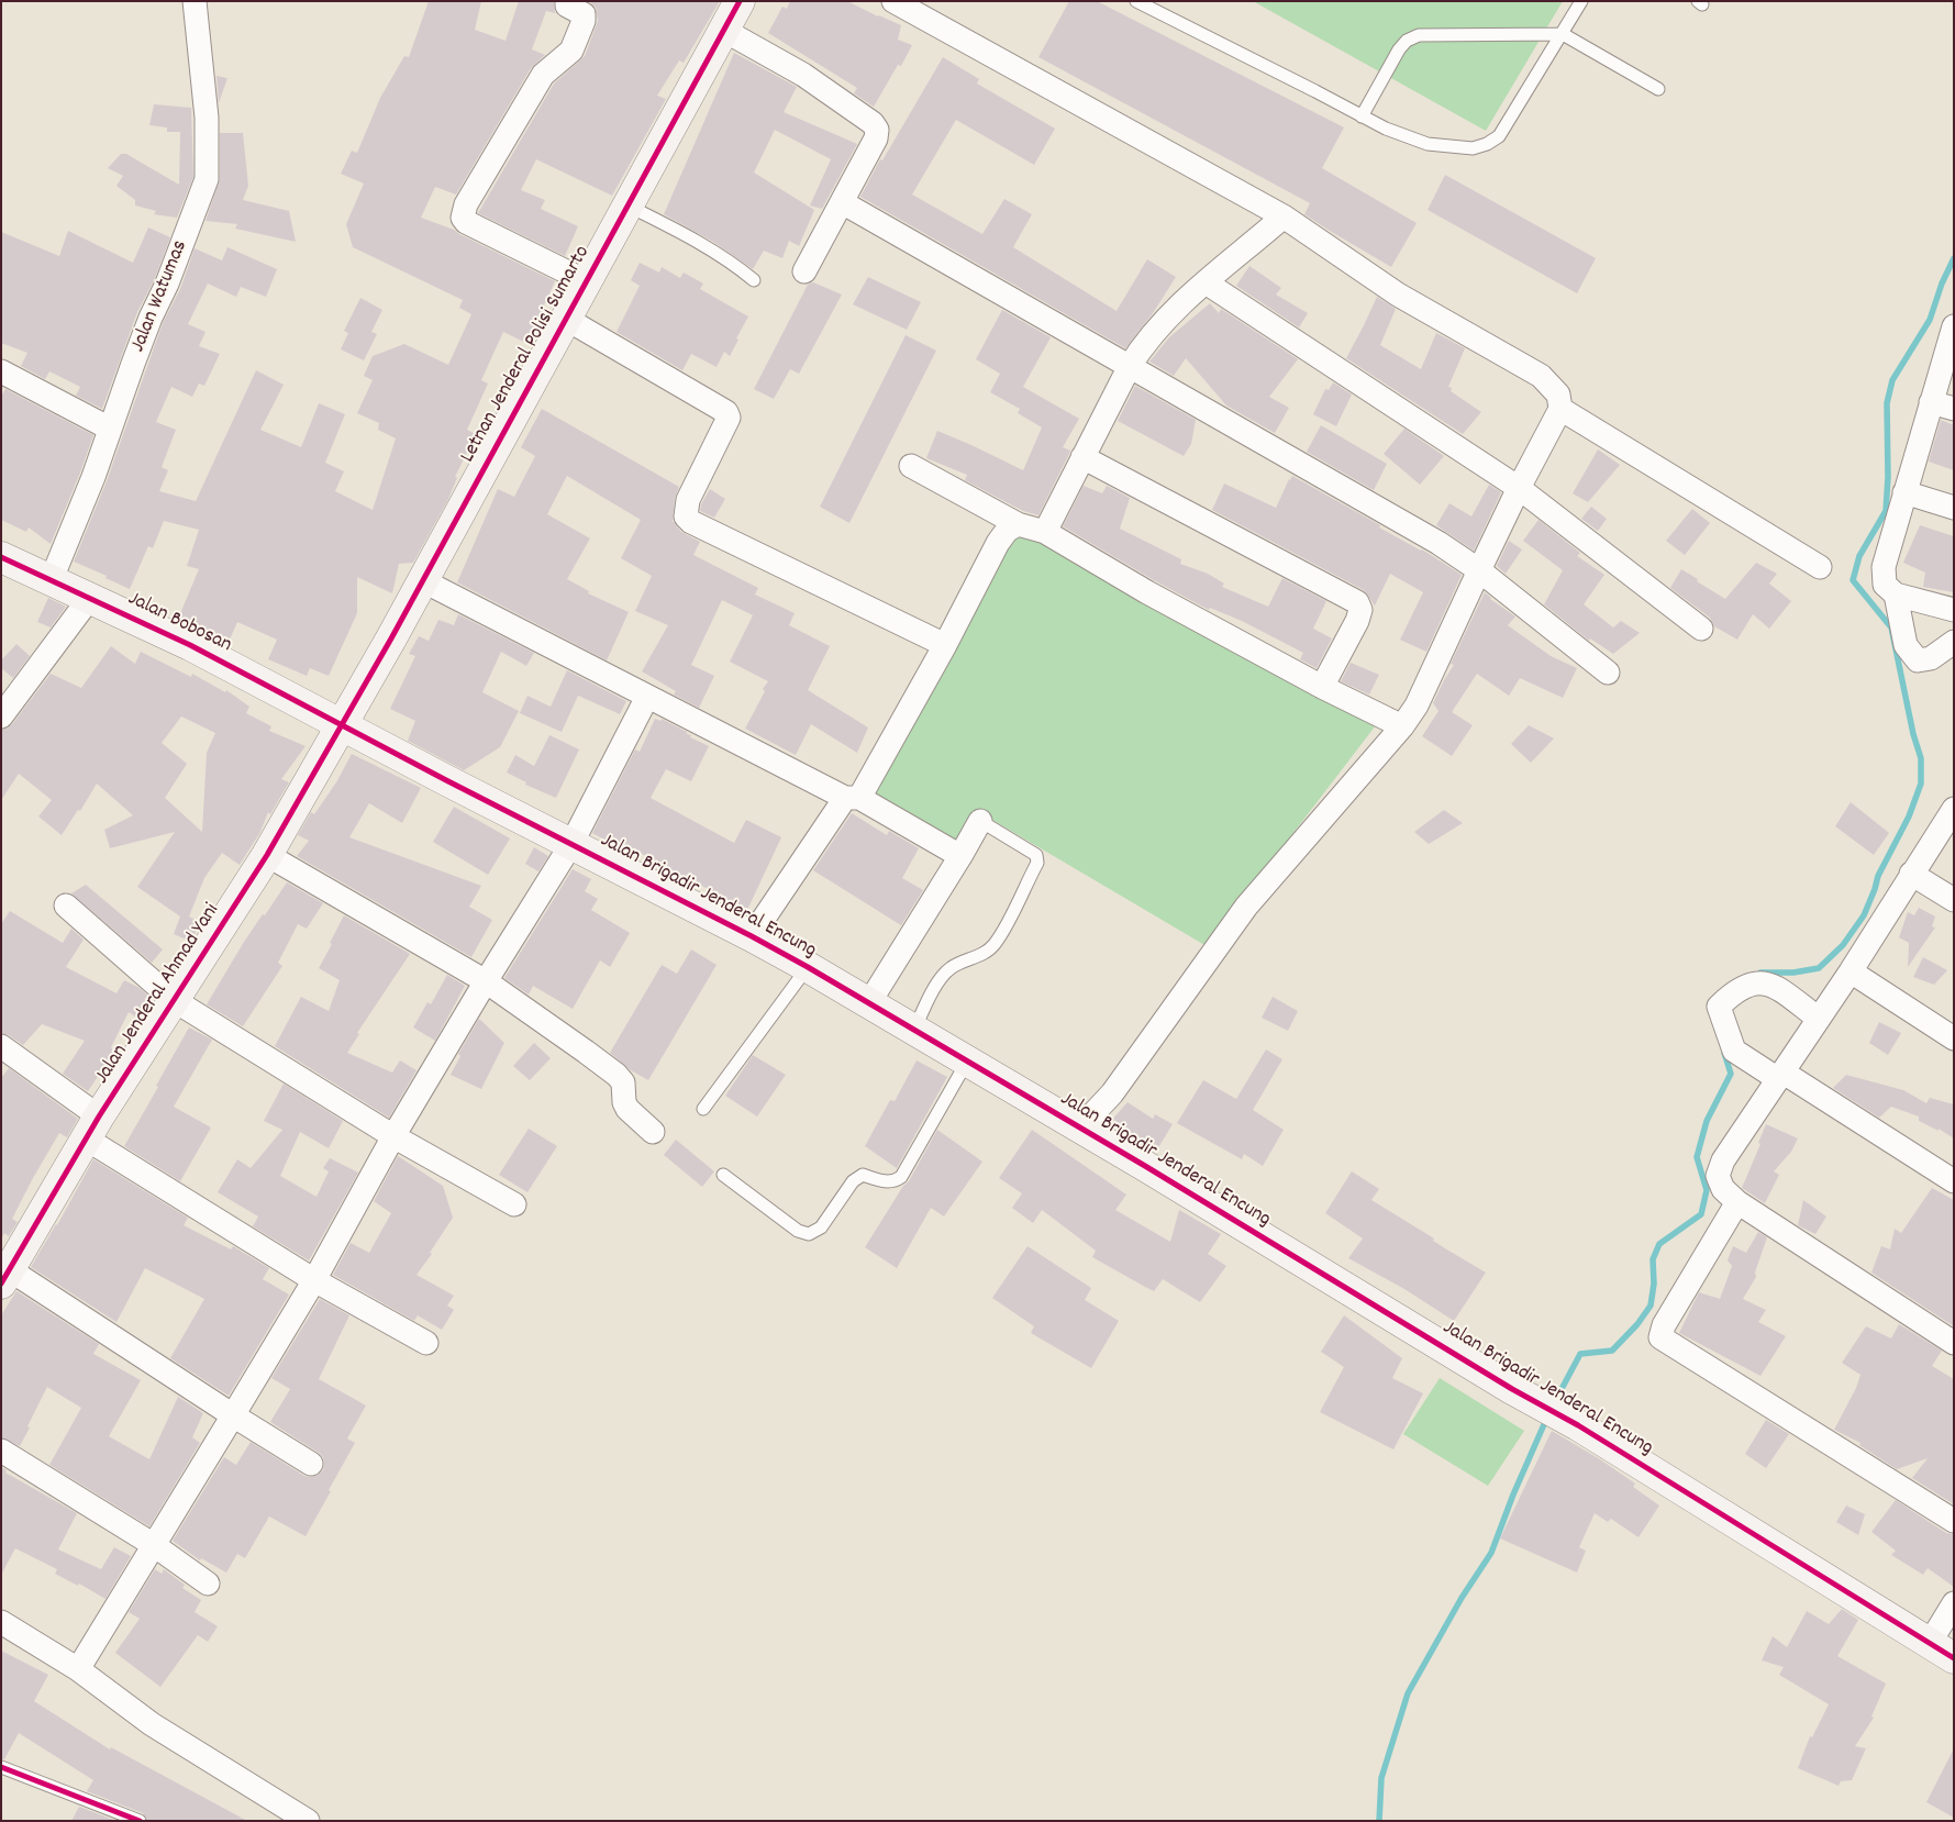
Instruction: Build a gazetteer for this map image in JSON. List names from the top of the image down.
{
  "streets": {
    "street": [
      "Jalan Watumas",
      "Letnan Jenderal Polisi Sumarto",
      "Jalan Bobosan",
      "Jalan Brigadir Jenderal Encung",
      "Jalan Jenderal Ahmad Yani"
    ]
  },
  "crossings": [
    ["Jalan Watumas", "Jalan Bobosan"],
    ["Letnan Jenderal Polisi Sumarto", "Jalan Bobosan"],
    ["Letnan Jenderal Polisi Sumarto", "Jalan Brigadir Jenderal Encung"],
    ["Letnan Jenderal Polisi Sumarto", "Jalan Jenderal Ahmad Yani"],
    ["Jalan Bobosan", "Jalan Brigadir Jenderal Encung"],
    ["Jalan Bobosan", "Jalan Jenderal Ahmad Yani"],
    ["Jalan Brigadir Jenderal Encung", "Jalan Jenderal Ahmad Yani"]
  ]
}
